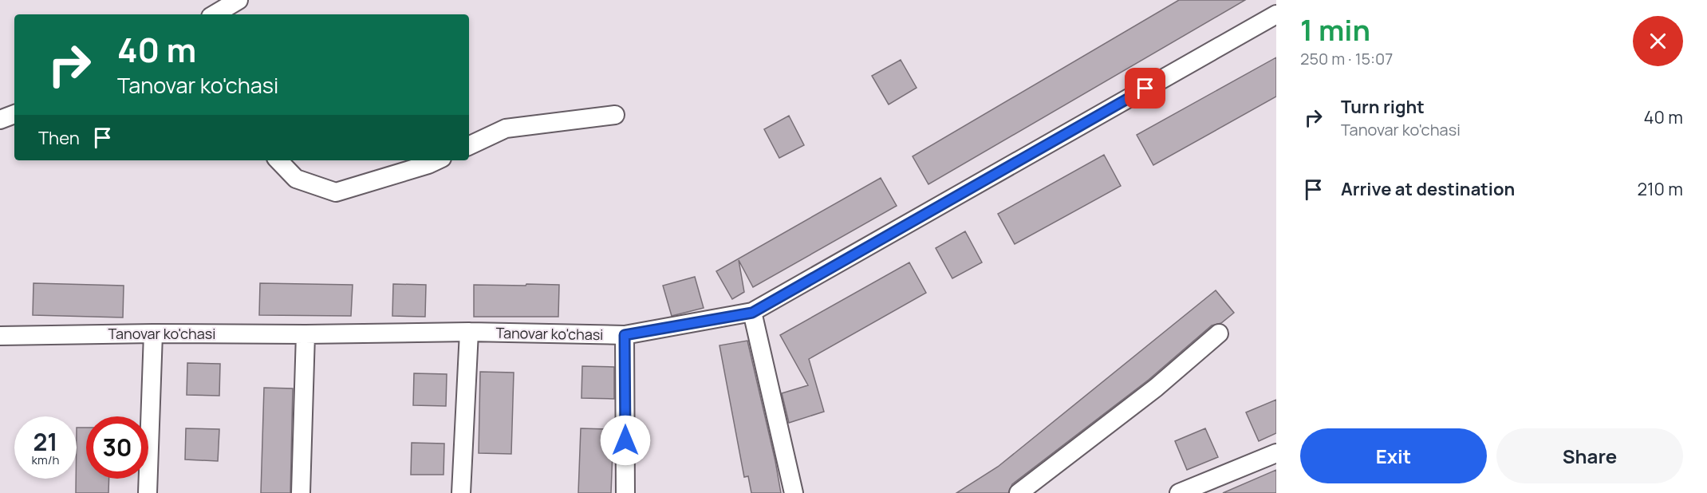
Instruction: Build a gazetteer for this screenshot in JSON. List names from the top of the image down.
{
  "streets": {
    "street": ["Tanovar ko'chasi"]
  },
  "page": {
    "heading": ["1 min", "250 m · 15:07"],
    "turn": ["40 m", "Tanovar ko'chasi"],
    "list": [
      {
        "name": "Turn right",
        "note": "Tanovar ko'chasi",
        "value": "40 m"
      },
      {
        "name": "Arrive at destination",
        "value": "210 m"
      }
    ],
    "then": "Then",
    "speed": "21 km/h",
    "limit": "30",
    "buttons": ["Exit", "Share"]
  }
}
